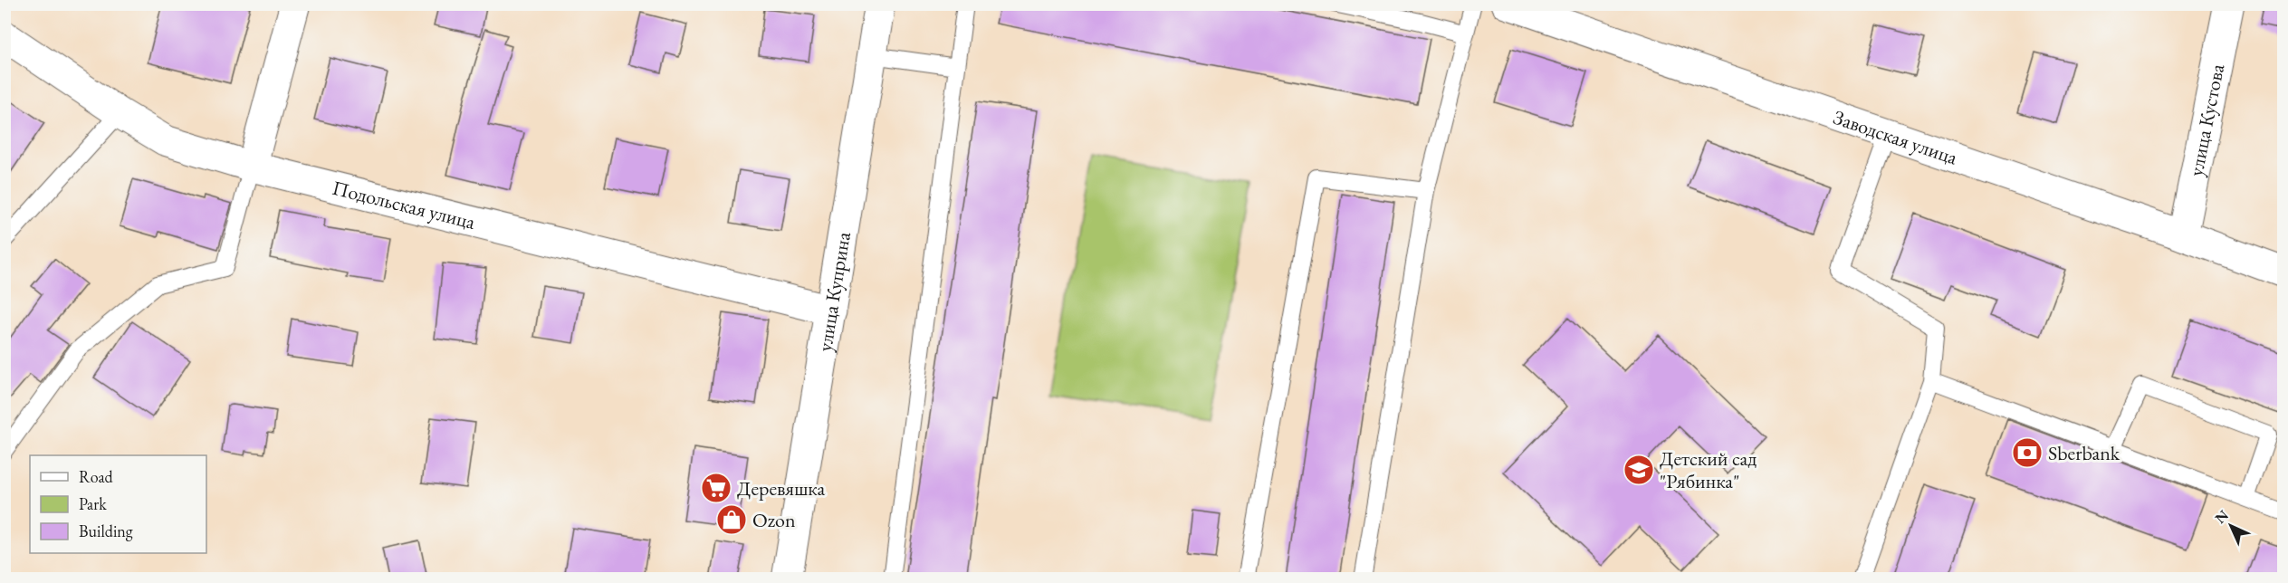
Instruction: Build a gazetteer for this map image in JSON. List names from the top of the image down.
{
  "streets": {
    "street": [
      "улица Кустова",
      "Заводская улица",
      "Подольская улица",
      "улица Куприна"
    ]
  },
  "crossings": [
    ["улица Кустова", "Заводская улица"],
    ["Подольская улица", "улица Куприна"]
  ],
  "places": {
    "bank": ["Sberbank"],
    "school or university": ["Детский сад \"Рябинка\""],
    "supermarket": ["Деревяшка"],
    "shop": ["Ozon"]
  },
  "legend": ["Road", "Park", "Building"],
  "north": "top left"
}
